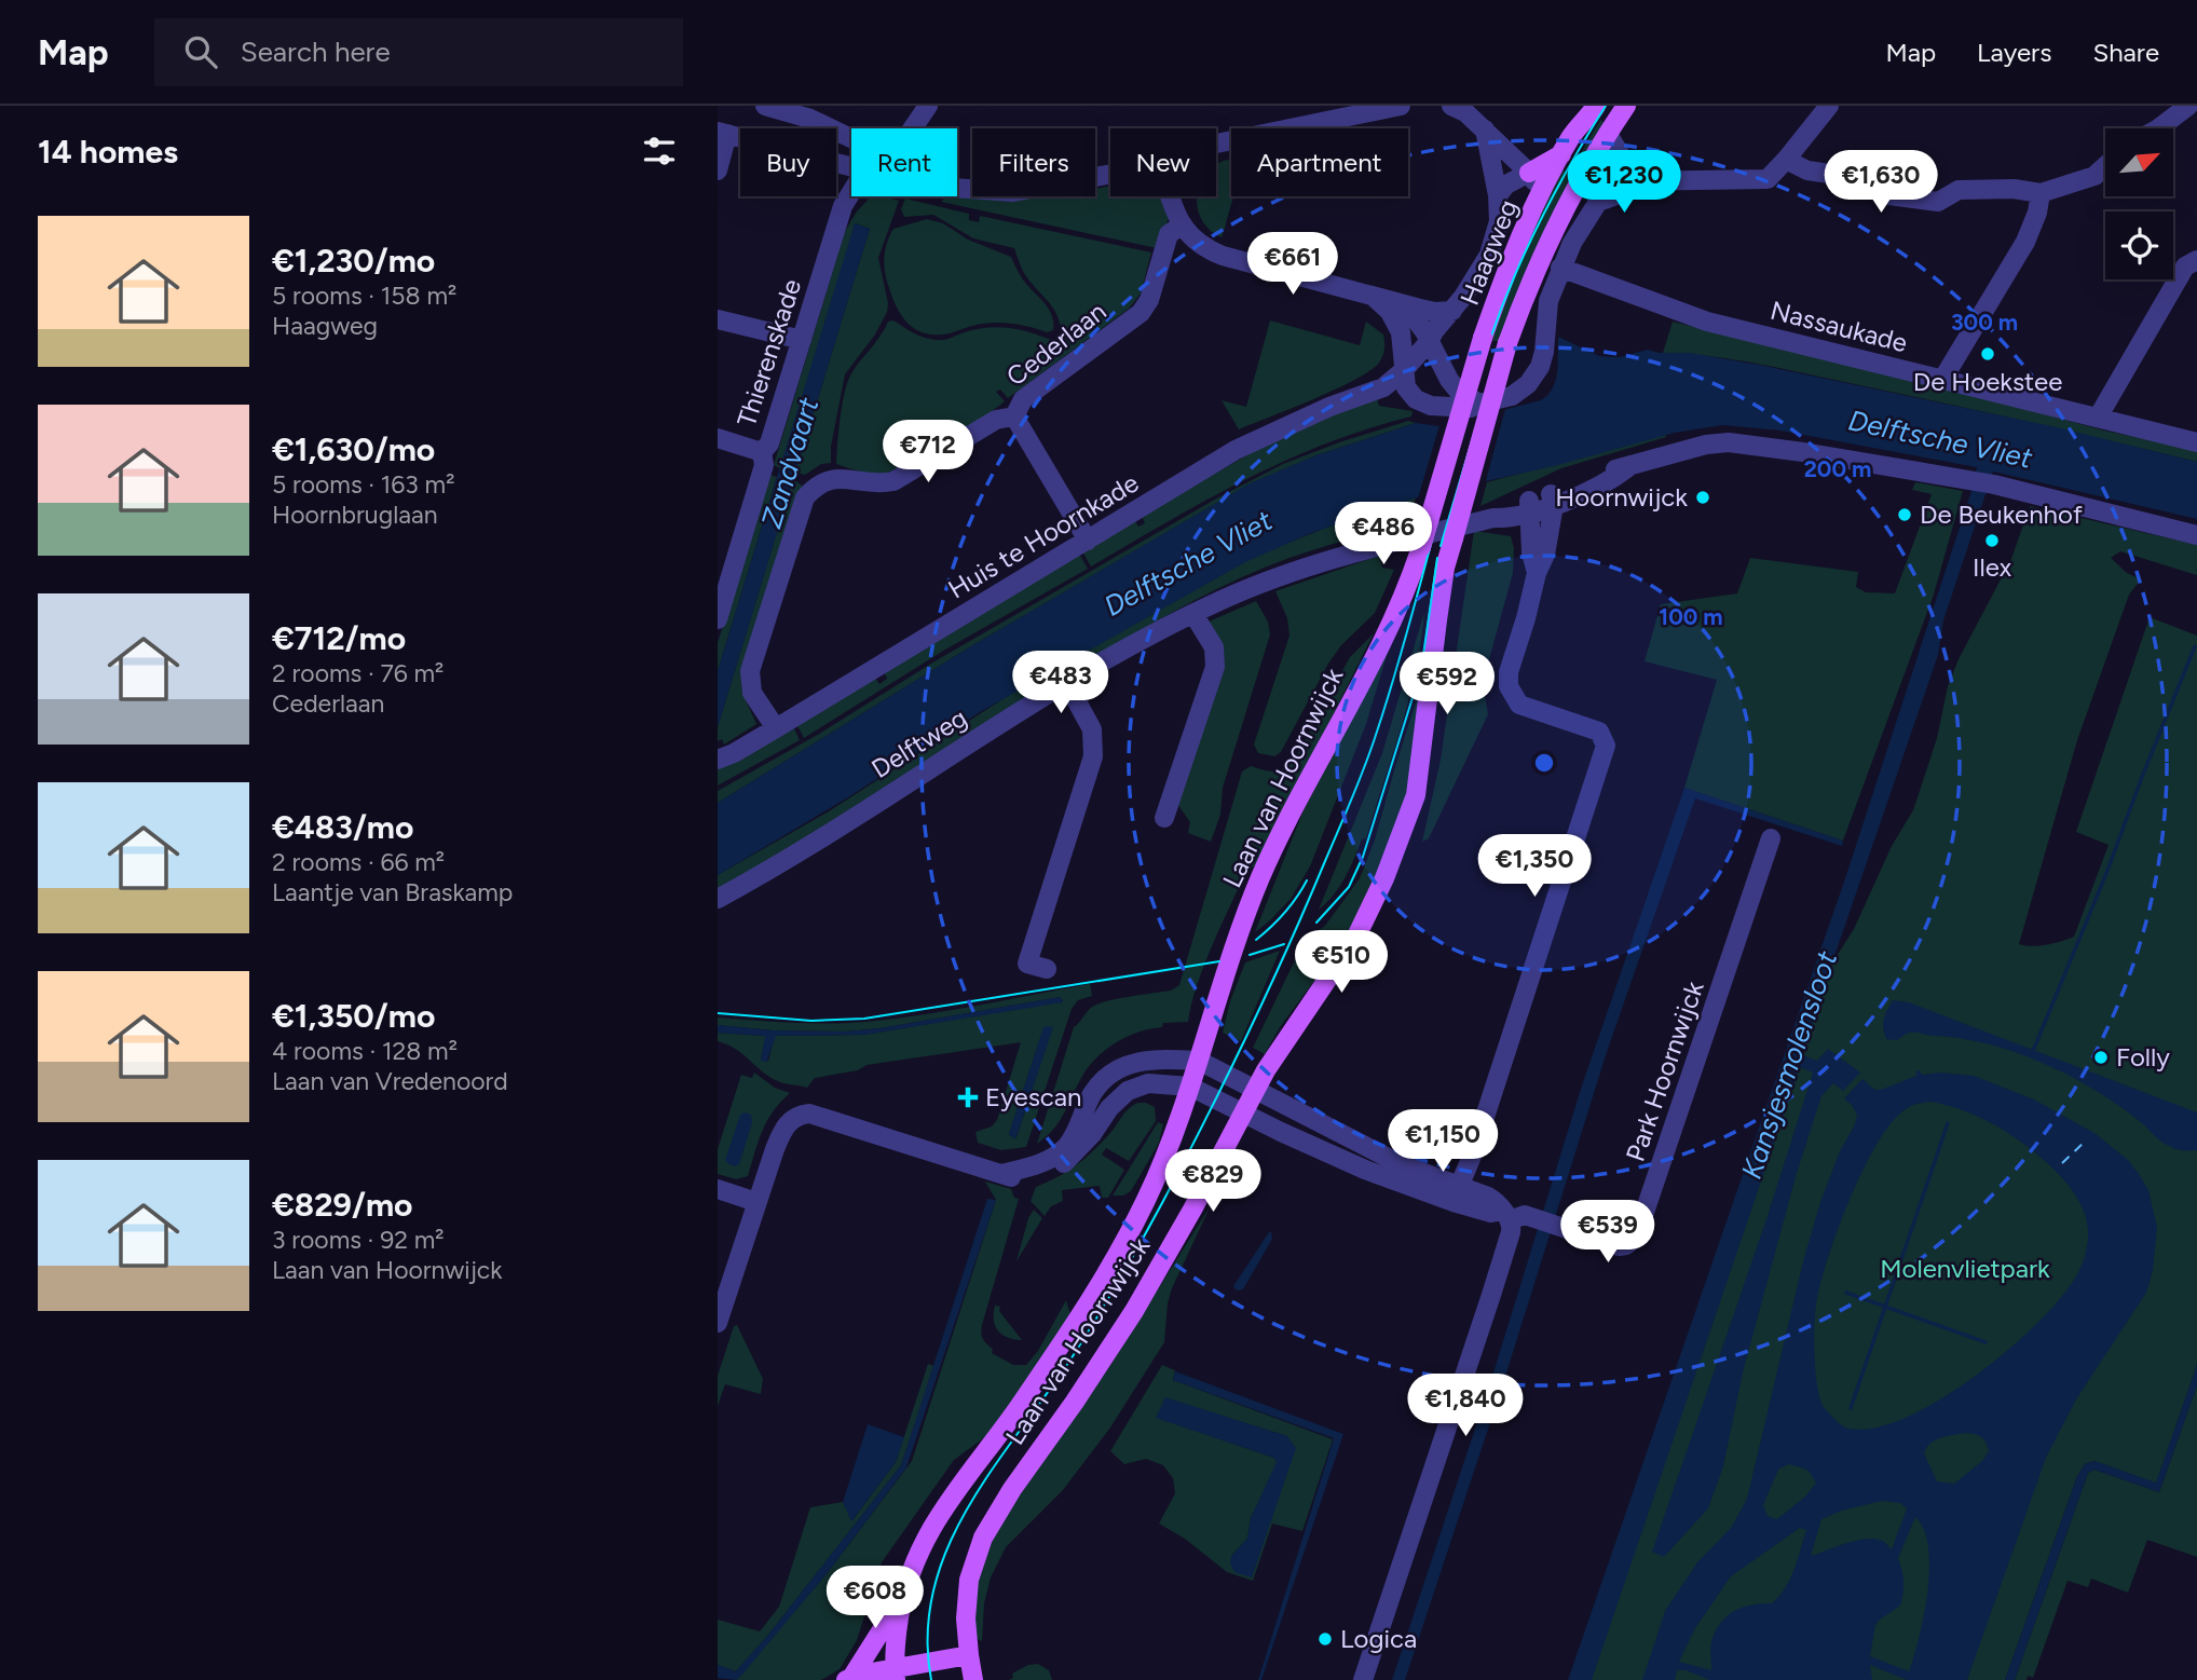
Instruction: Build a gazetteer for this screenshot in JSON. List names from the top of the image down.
{
  "streets": {
    "main road": ["Haagweg", "Laan van Hoornwijck"],
    "street": [
      "Nassaukade",
      "Cederlaan",
      "Thierenskade",
      "Huis te Hoornkade",
      "Delftweg",
      "Park Hoornwijck"
    ]
  },
  "crossings": [
    ["Haagweg", "Huis te Hoornkade"],
    ["Haagweg", "Laan van Hoornwijck"],
    ["Cederlaan", "Huis te Hoornkade"]
  ],
  "water": ["Delftsche Vliet", "Zandvaart", "Kansjesmolensloot"],
  "parks": ["Molenvlietpark"],
  "places": {
    "other": [
      "De Hoekstee",
      "Hoornwijck",
      "De Beukenhof",
      "Ilex",
      "Folly",
      "Logica"
    ],
    "health": ["Eyescan"]
  },
  "north": "top right",
  "page": {
    "header": "Map",
    "search": "Search here",
    "nav": ["Map", "Layers", "Share"],
    "heading": "14 homes",
    "chip": [
      "Buy",
      "Rent",
      "Filters",
      "New",
      "Apartment"
    ],
    "price": [
      "€1,230",
      "€1,630",
      "€661",
      "€712",
      "€486",
      "€483",
      "€592",
      "€1,350",
      "€510",
      "€1,150",
      "€829",
      "€539",
      "€1,840",
      "€608"
    ],
    "list": [
      {
        "name": "€1,230/mo",
        "note": "5 rooms · 158 m² · Haagweg"
      },
      {
        "name": "€1,630/mo",
        "note": "5 rooms · 163 m² · Hoornbruglaan"
      },
      {
        "name": "€712/mo",
        "note": "2 rooms · 76 m² · Cederlaan"
      },
      {
        "name": "€483/mo",
        "note": "2 rooms · 66 m² · Laantje van Braskamp"
      },
      {
        "name": "€1,350/mo",
        "note": "4 rooms · 128 m² · Laan van Vredenoord"
      },
      {
        "name": "€829/mo",
        "note": "3 rooms · 92 m² · Laan van Hoornwijck"
      }
    ]
  },
  "rings": ["300 m", "200 m", "100 m"]
}
